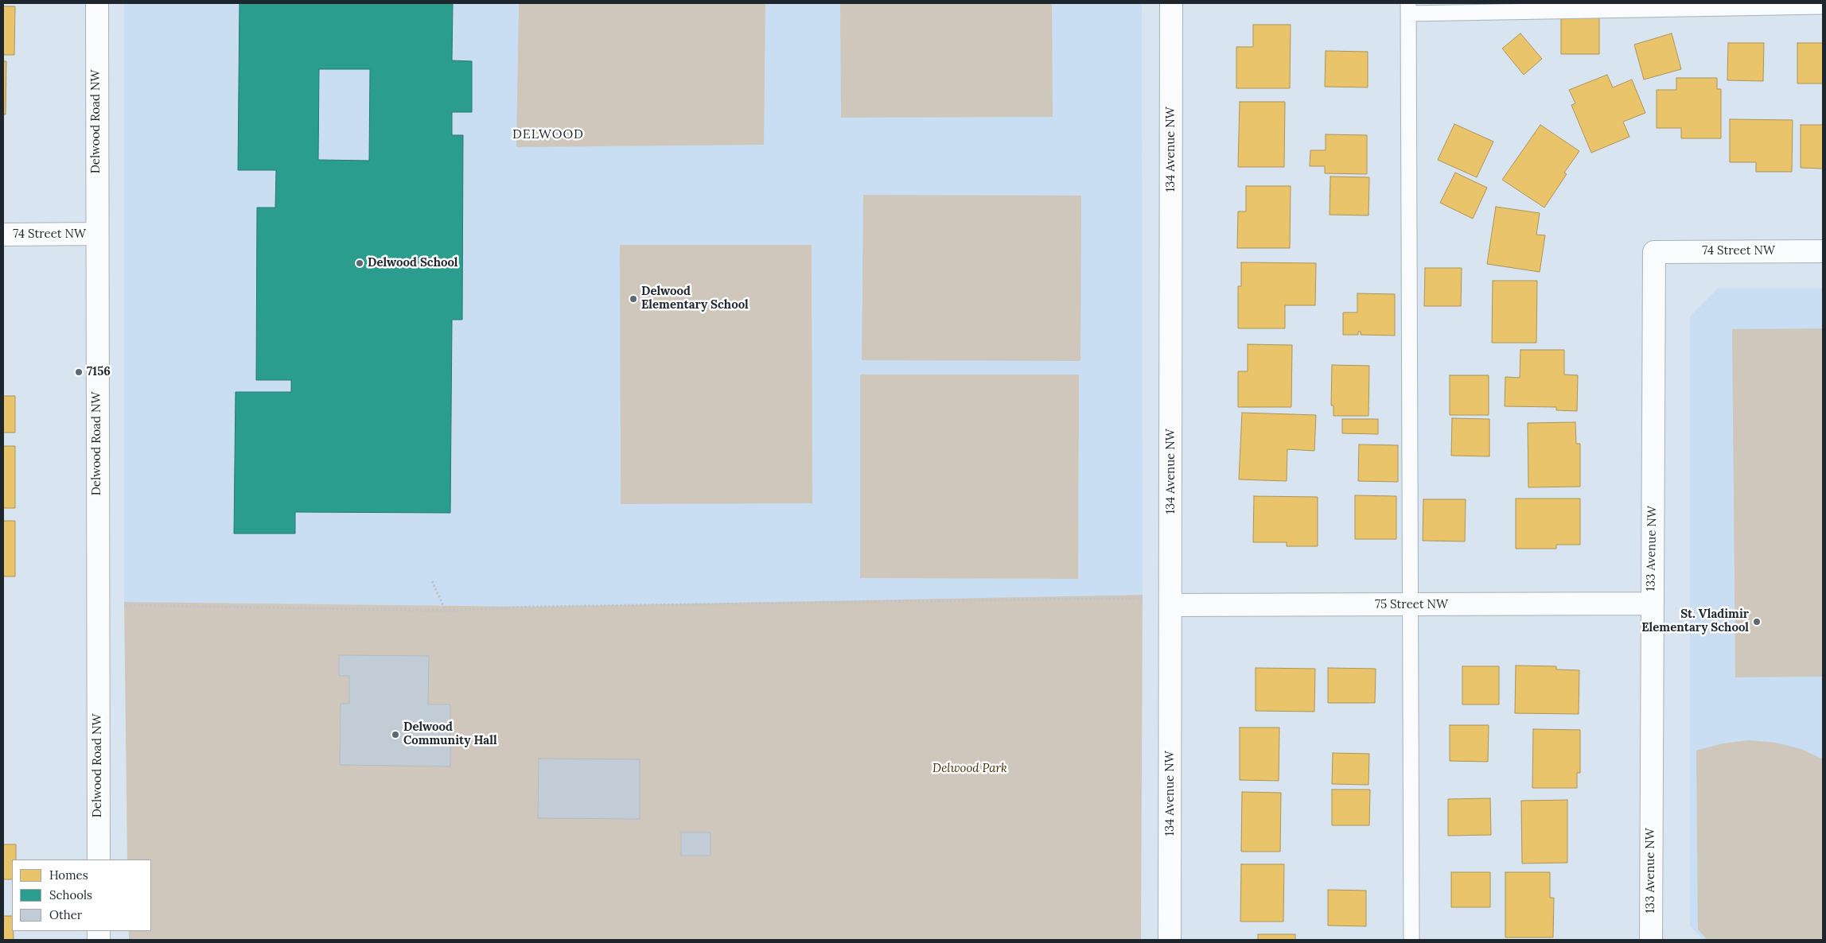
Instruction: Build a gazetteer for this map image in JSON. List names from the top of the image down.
{
  "streets": {
    "street": [
      "Delwood Road NW",
      "134 Avenue NW",
      "74 Street NW",
      "133 Avenue NW",
      "75 Street NW"
    ]
  },
  "crossings": [
    ["Delwood Road NW", "74 Street NW"],
    ["134 Avenue NW", "75 Street NW"],
    ["74 Street NW", "133 Avenue NW"],
    ["133 Avenue NW", "75 Street NW"]
  ],
  "districts": ["DELWOOD"],
  "parks": ["Delwood Park"],
  "places": [
    "Delwood School",
    "Delwood Elementary School",
    "7156",
    "St. Vladimir Elementary School",
    "Delwood Community Hall"
  ],
  "legend": ["Homes", "Schools", "Other"]
}
